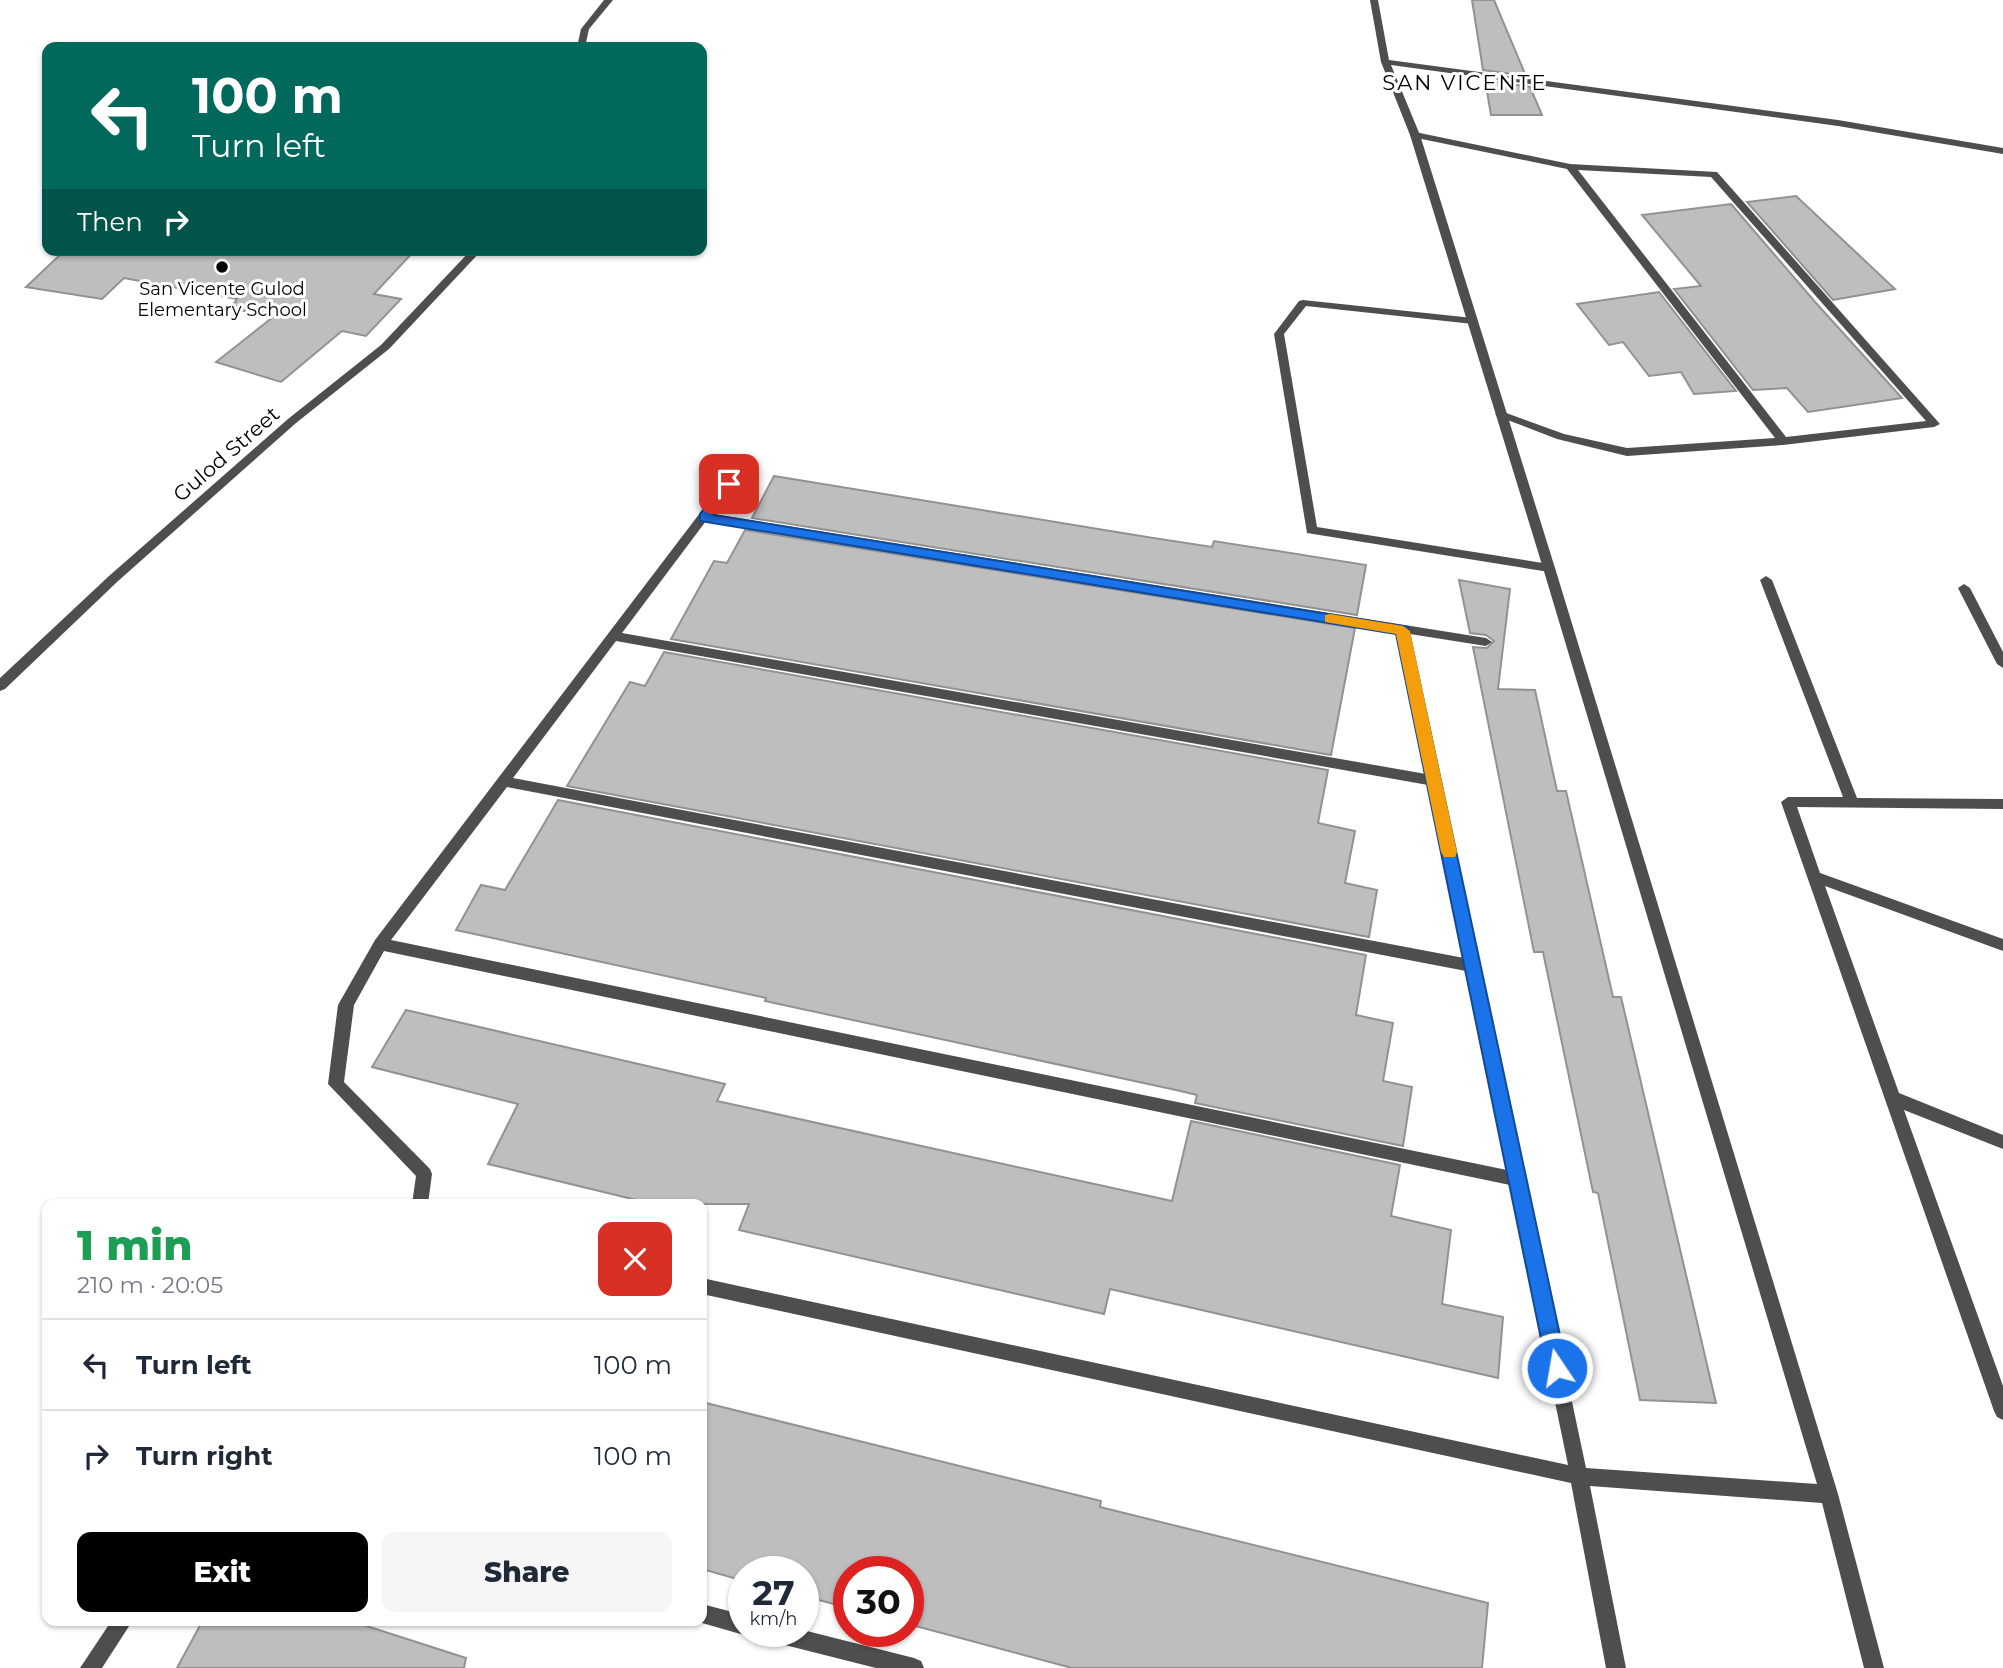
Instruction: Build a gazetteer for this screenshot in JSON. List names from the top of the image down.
{
  "streets": {
    "street": ["Gulod Street"]
  },
  "districts": ["SAN VICENTE"],
  "places": ["San Vicente Gulod Elementary School"],
  "page": {
    "turn": ["100 m", "Turn left"],
    "then": "Then",
    "heading": ["1 min", "210 m · 20:05"],
    "list": [
      {
        "name": "Turn left",
        "value": "100 m"
      },
      {
        "name": "Turn right",
        "value": "100 m"
      }
    ],
    "buttons": ["Exit", "Share"],
    "speed": "27 km/h",
    "limit": "30"
  }
}
